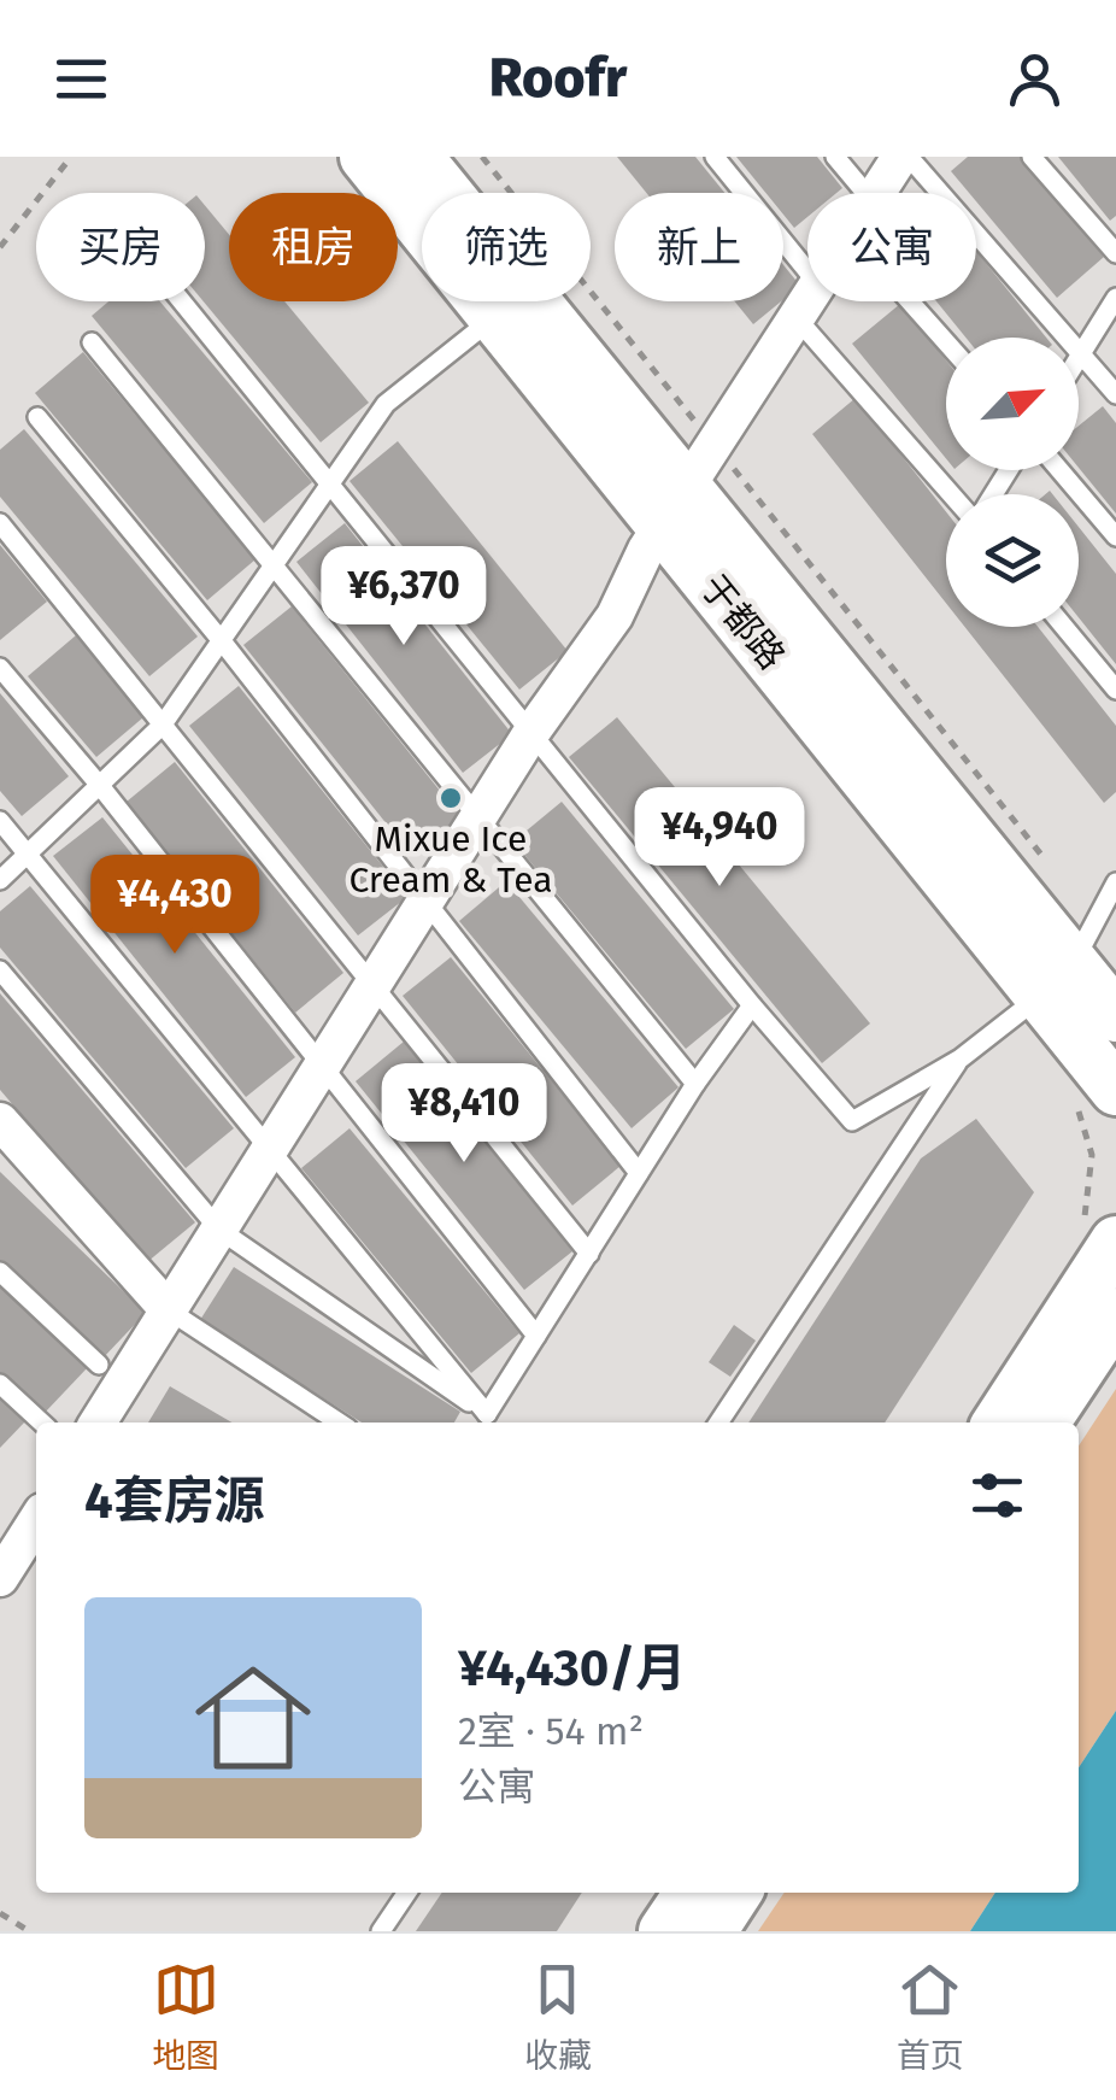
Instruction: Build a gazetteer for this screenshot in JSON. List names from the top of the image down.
{
  "streets": {
    "main road": ["于都路"]
  },
  "places": ["Mixue Ice Cream & Tea"],
  "north": "top right",
  "page": {
    "header": "Roofr",
    "chip": [
      "买房",
      "租房",
      "筛选",
      "新上",
      "公寓"
    ],
    "price": [
      "¥6,370",
      "¥4,940",
      "¥4,430",
      "¥8,410"
    ],
    "heading": "4套房源",
    "list": [
      {
        "name": "¥4,430/月",
        "note": "2室 · 54 m² · 公寓"
      }
    ],
    "tabs": ["地图", "收藏", "首页"]
  }
}
